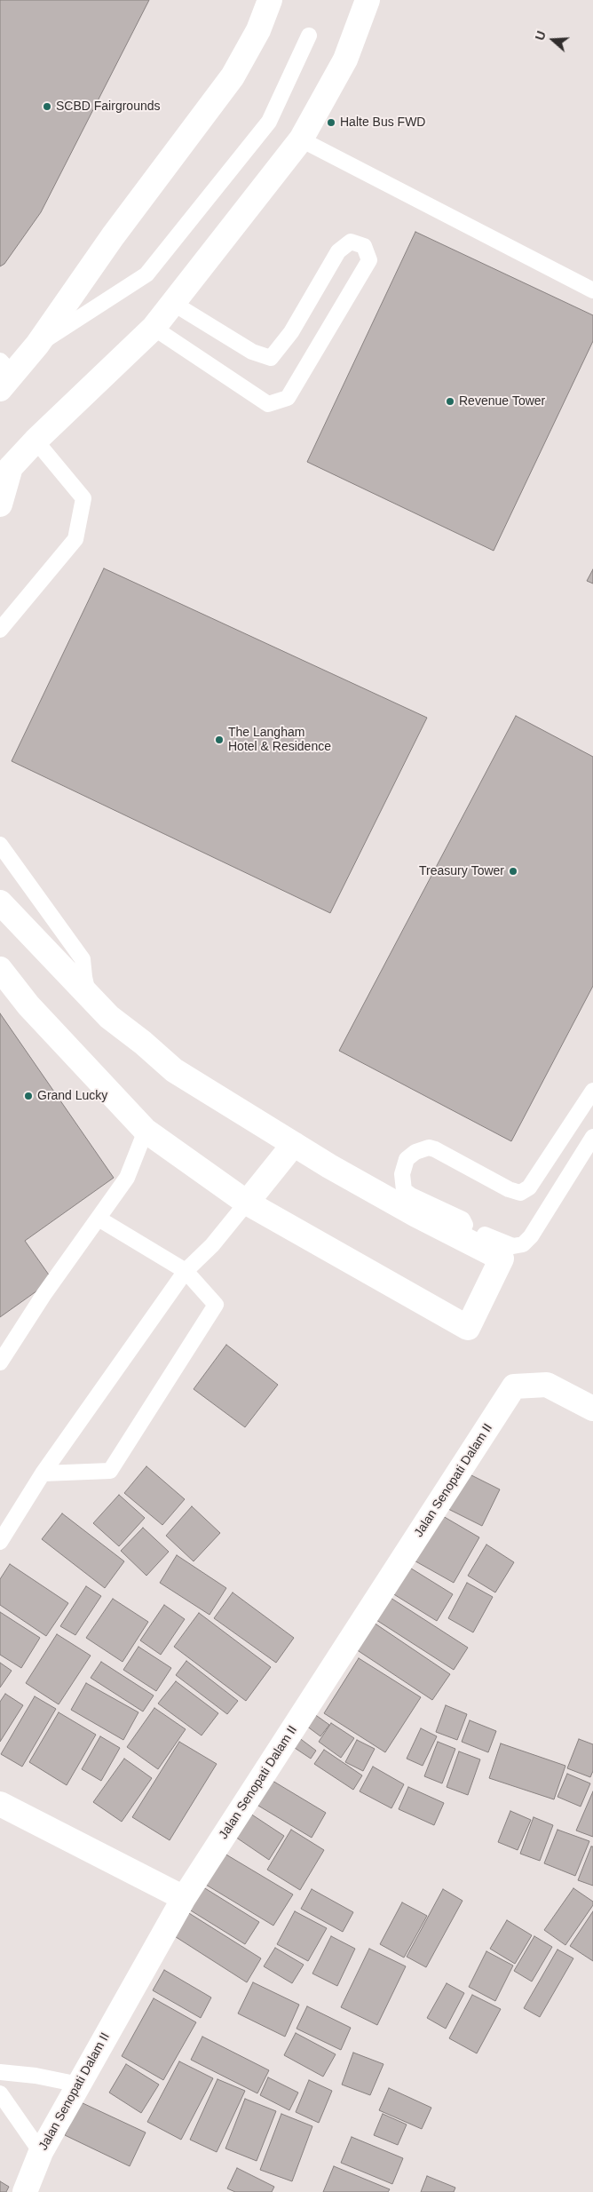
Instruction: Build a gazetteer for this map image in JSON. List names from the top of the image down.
{
  "streets": {
    "main road": ["Jalan Senopati Dalam II"]
  },
  "places": [
    "SCBD Fairgrounds",
    "Halte Bus FWD",
    "Revenue Tower",
    "The Langham Hotel & Residence",
    "Treasury Tower",
    "Grand Lucky"
  ],
  "north": "left"
}
